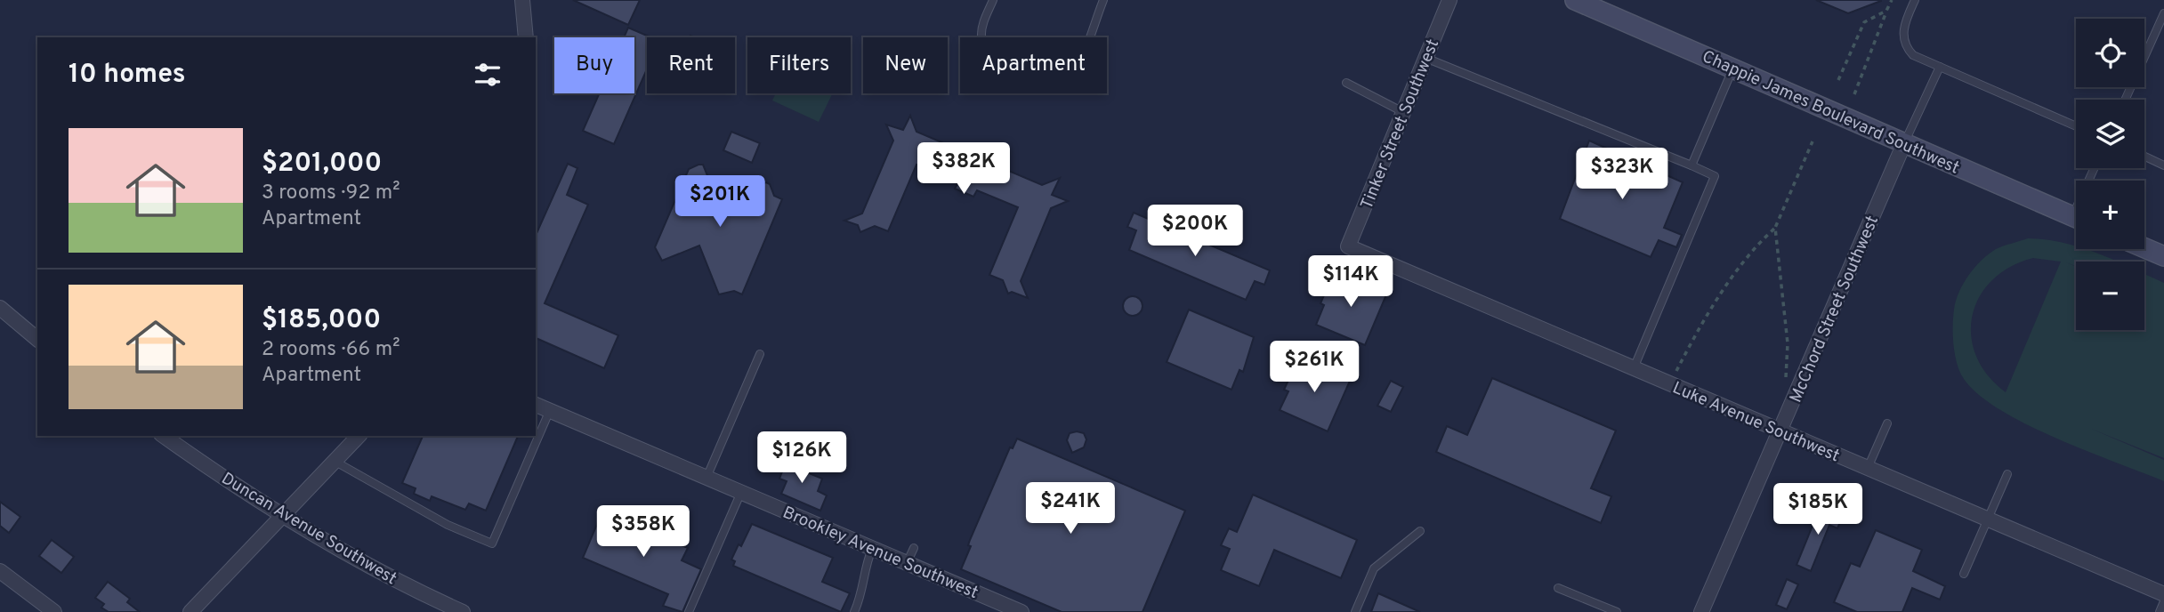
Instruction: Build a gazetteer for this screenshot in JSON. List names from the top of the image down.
{
  "streets": {
    "street": [
      "Chappie James Boulevard Southwest",
      "Tinker Street Southwest",
      "McChord Street Southwest",
      "Luke Avenue Southwest",
      "Duncan Avenue Southwest",
      "Brookley Avenue Southwest"
    ]
  },
  "crossings": [
    ["Chappie James Boulevard Southwest", "McChord Street Southwest"],
    ["Tinker Street Southwest", "Luke Avenue Southwest"],
    ["McChord Street Southwest", "Luke Avenue Southwest"]
  ],
  "page": {
    "map_buttons": ["+", "−"],
    "chip": [
      "Buy",
      "Rent",
      "Filters",
      "New",
      "Apartment"
    ],
    "heading": "10 homes",
    "list": [
      {
        "name": "$201,000",
        "note": "3 rooms · 92 m² · Apartment"
      },
      {
        "name": "$185,000",
        "note": "2 rooms · 66 m² · Apartment"
      }
    ],
    "price": [
      "$382K",
      "$323K",
      "$201K",
      "$200K",
      "$114K",
      "$261K",
      "$126K",
      "$241K",
      "$185K",
      "$358K"
    ]
  }
}
